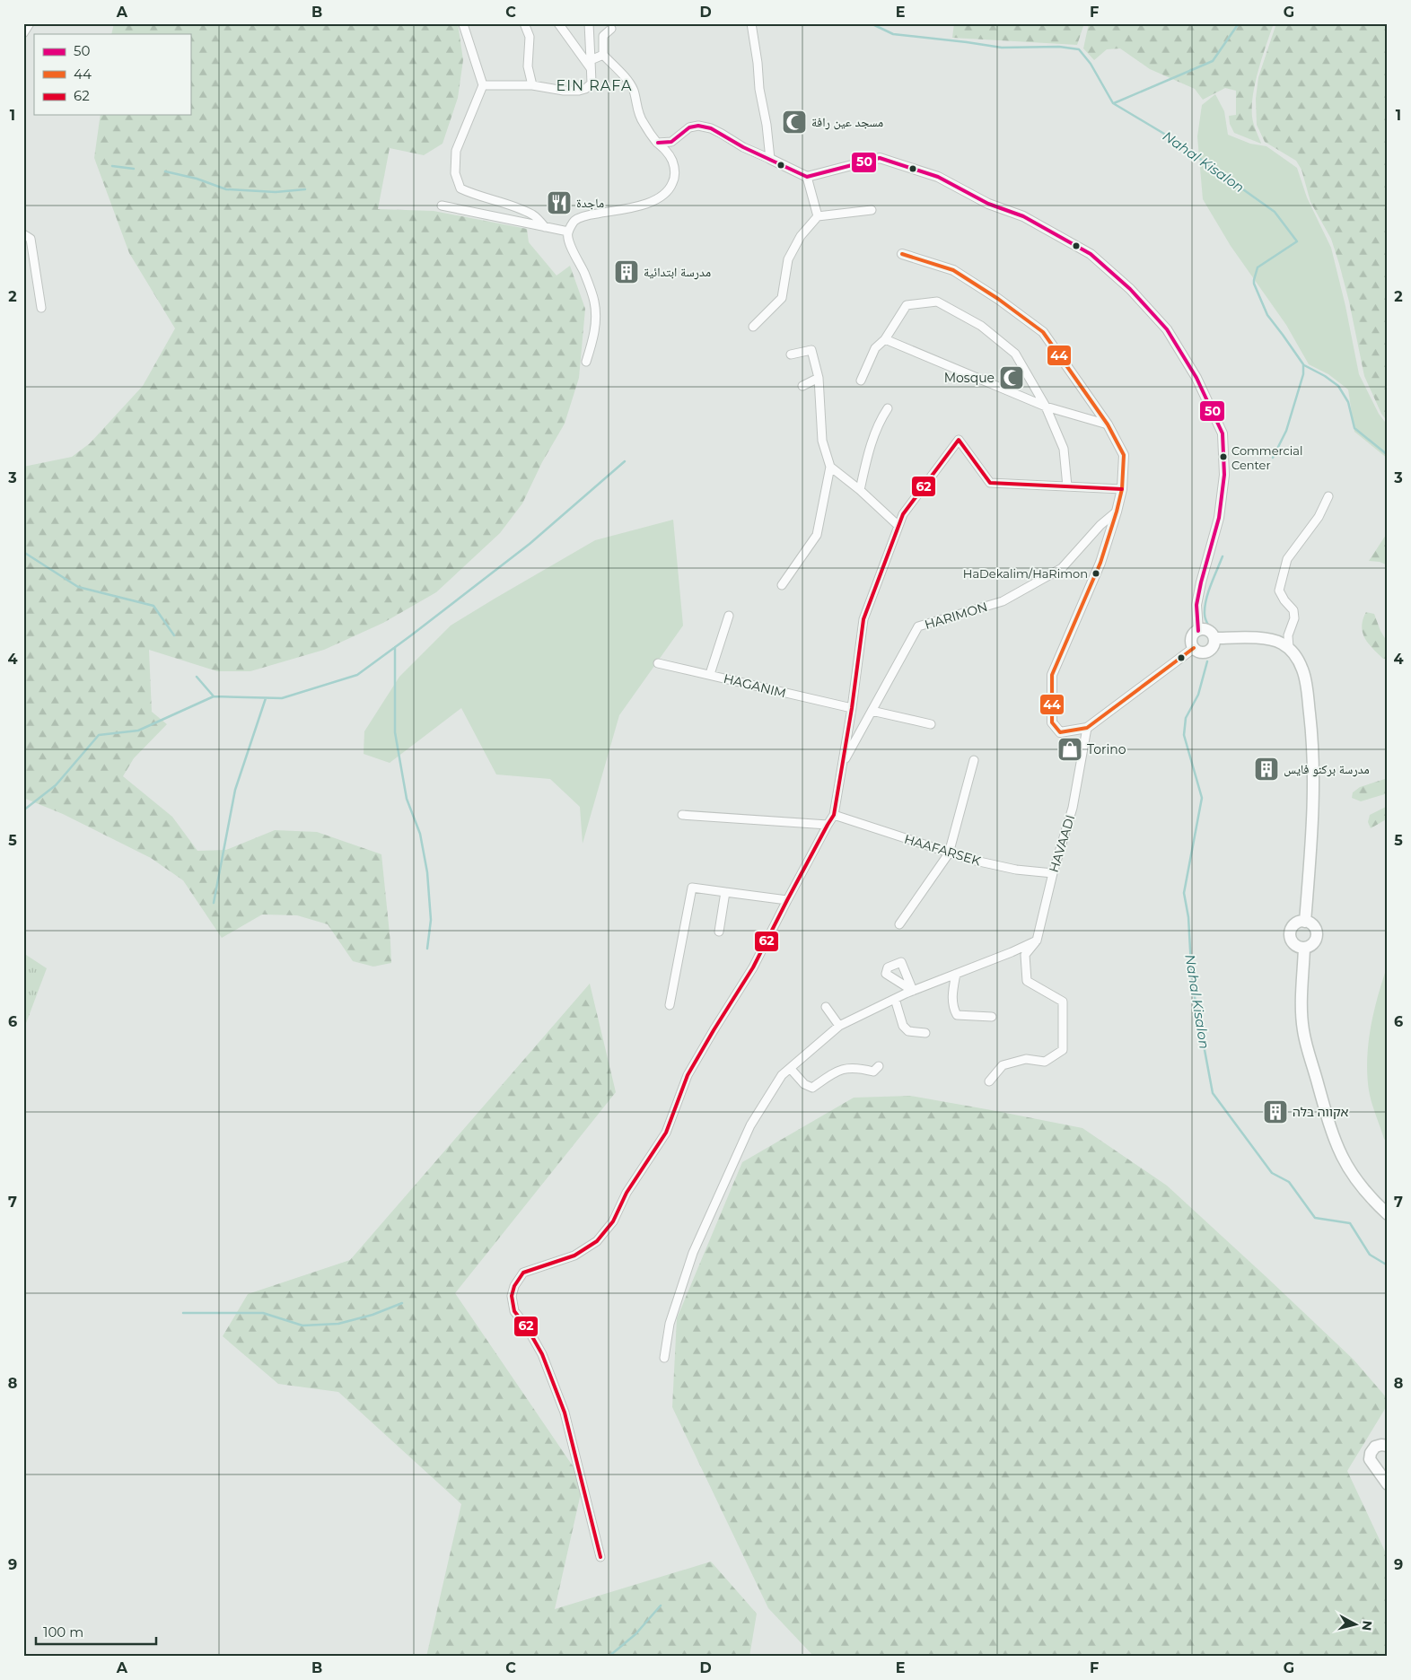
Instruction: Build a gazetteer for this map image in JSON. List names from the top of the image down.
{
  "streets": {
    "street": [
      "HARIMON",
      "HAGANIM",
      "HAVAADI",
      "HAAFARSEK"
    ]
  },
  "crossings": [
    ["HAVAADI", "HAAFARSEK"]
  ],
  "districts": ["EIN RAFA"],
  "water": ["Nahal Kisalon"],
  "places": {
    "mosque": ["مسجد عين رافة", "Mosque"],
    "restaurant": ["ماجدة"],
    "building": ["مدرسة ابتدائية", "مدرسة بركنو فايس", "אקווה בלה"],
    "other": ["Commercial Center", "HaDekalim/HaRimon"],
    "shop": ["Torino"]
  },
  "lines": ["transit line 50", "transit line 44", "transit line 62"],
  "legend": ["50", "44", "62"],
  "scale_bar": "100 m",
  "north": "right",
  "grid": {
    "columns": [
      "A",
      "B",
      "C",
      "D",
      "E",
      "F",
      "G"
    ],
    "rows": [
      "1",
      "2",
      "3",
      "4",
      "5",
      "6",
      "7",
      "8",
      "9"
    ]
  }
}
